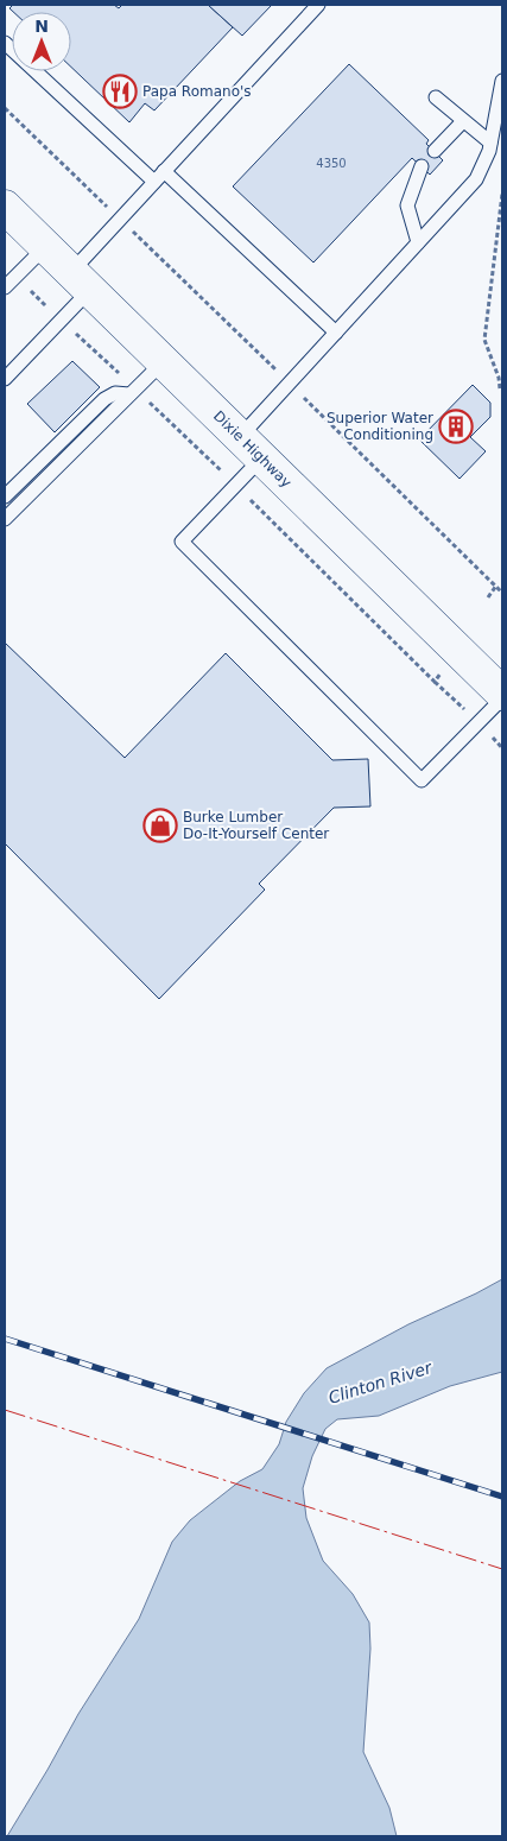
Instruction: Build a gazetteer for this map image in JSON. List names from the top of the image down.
{
  "streets": {
    "main road": ["Dixie Highway"]
  },
  "water": ["Clinton River"],
  "places": {
    "restaurant": ["Papa Romano's"],
    "building": ["Superior Water Conditioning"],
    "shop": ["Burke Lumber Do-It-Yourself Center"]
  },
  "house_numbers": ["4350"],
  "north": "top"
}
